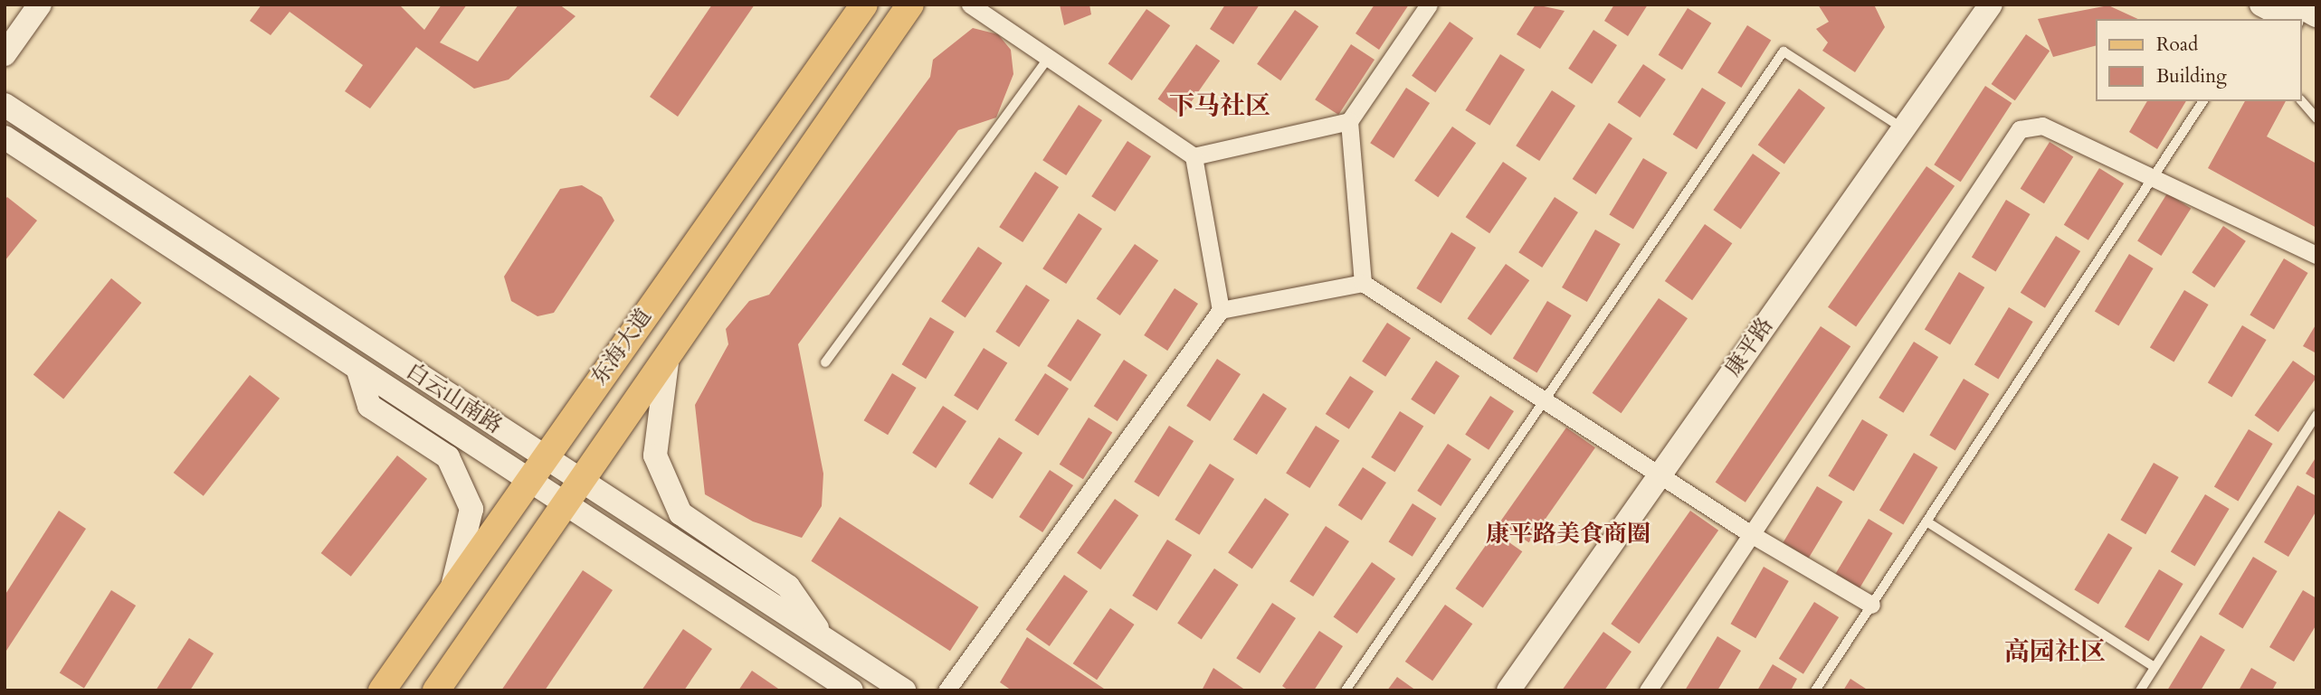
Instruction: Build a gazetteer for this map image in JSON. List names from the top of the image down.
{
  "streets": {
    "main road": ["东海大道", "康平路", "白云山南路"]
  },
  "crossings": [
    ["东海大道", "白云山南路"]
  ],
  "districts": ["下马社区", "康平路美食商圈", "高园社区"],
  "legend": ["Road", "Building"]
}
